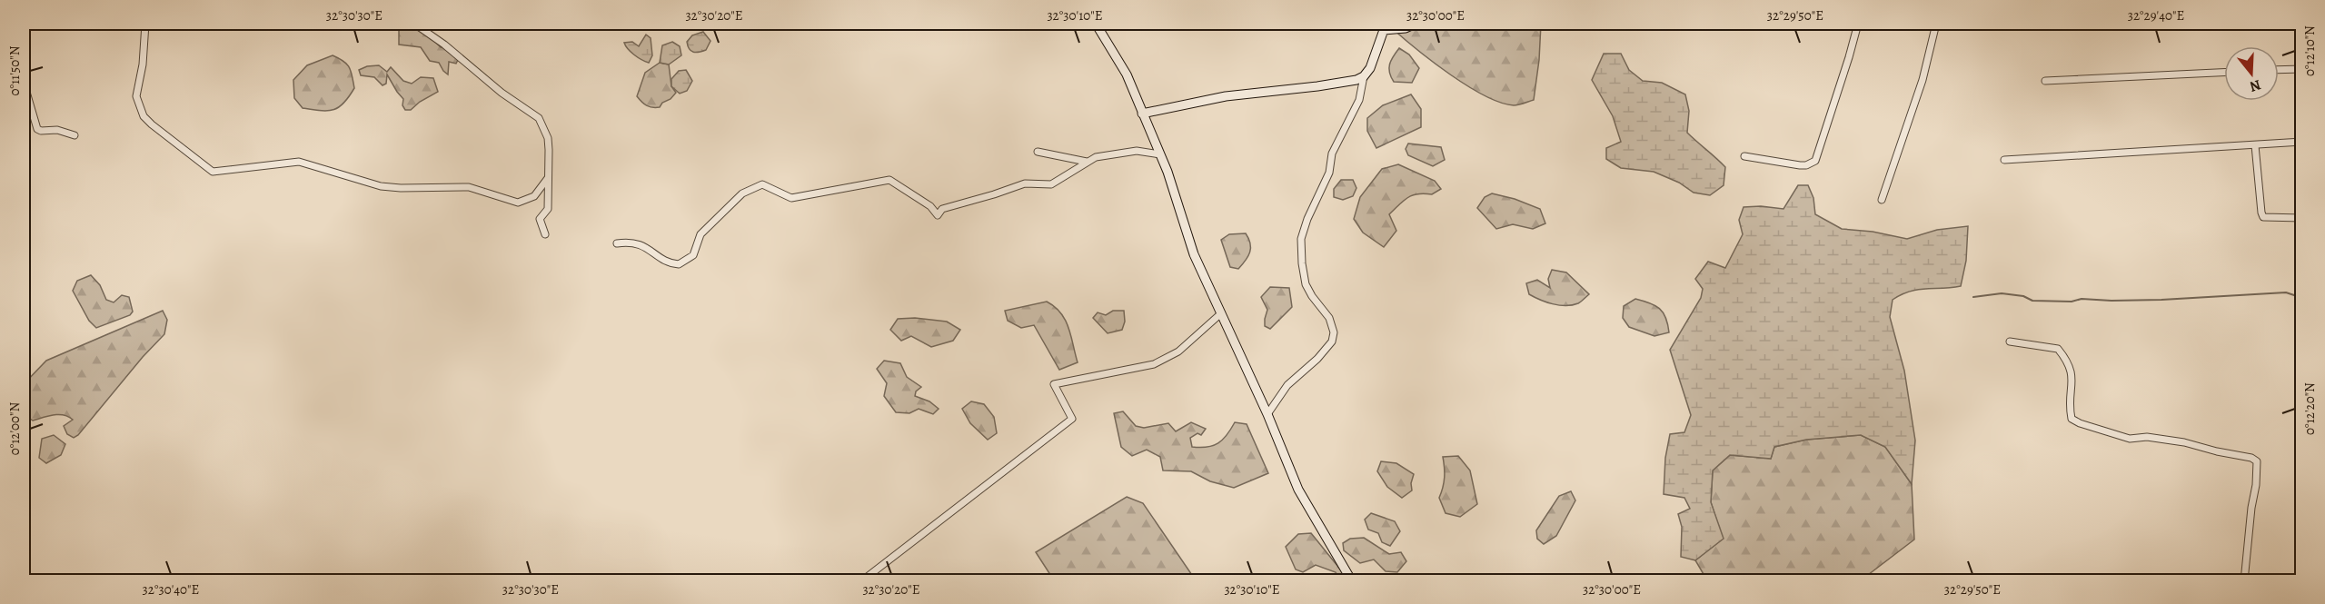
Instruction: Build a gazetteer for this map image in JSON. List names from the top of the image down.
{
  "north": "bottom",
  "coordinates": [
    "32°30'30\"E",
    "32°30'20\"E",
    "32°30'10\"E",
    "32°30'00\"E",
    "32°29'50\"E",
    "32°29'40\"E",
    "0°12'10\"N",
    "0°11'50\"N",
    "0°12'20\"N",
    "0°12'00\"N",
    "32°30'40\"E"
  ]
}
